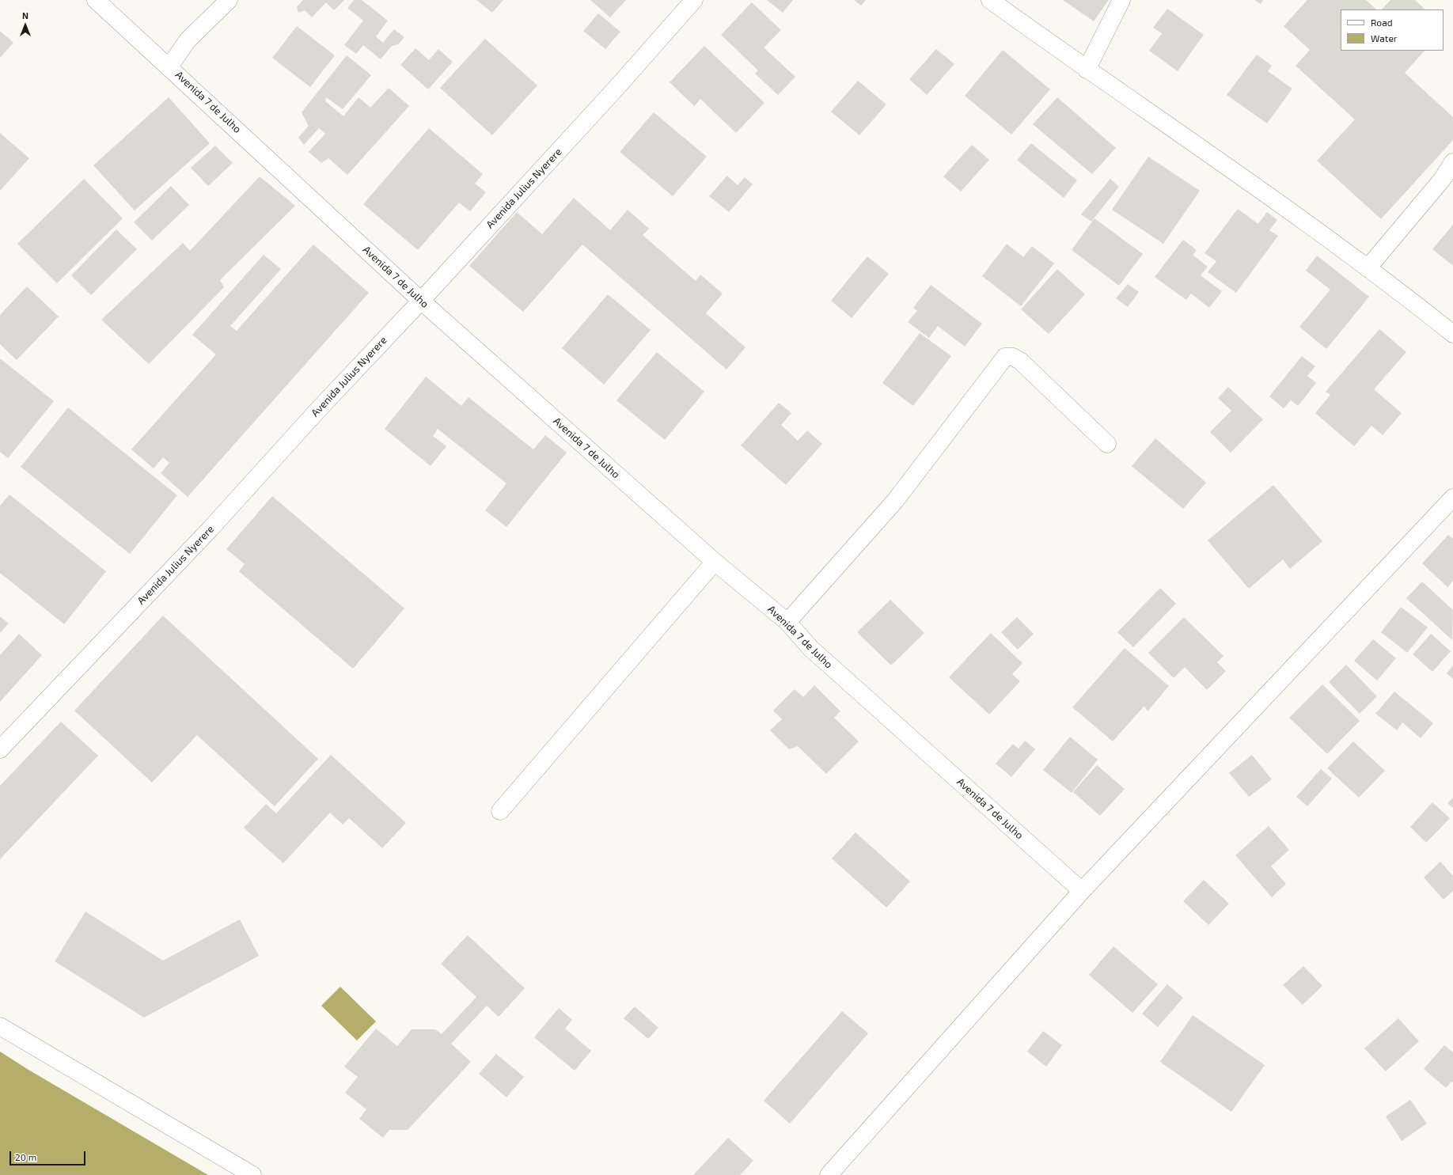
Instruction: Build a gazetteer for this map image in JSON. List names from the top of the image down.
{
  "streets": {
    "street": ["Avenida 7 de Julho", "Avenida Julius Nyerere"]
  },
  "crossings": [
    ["Avenida 7 de Julho", "Avenida Julius Nyerere"]
  ],
  "legend": ["Road", "Water"],
  "scale_bar": "20 m",
  "north": "top"
}
